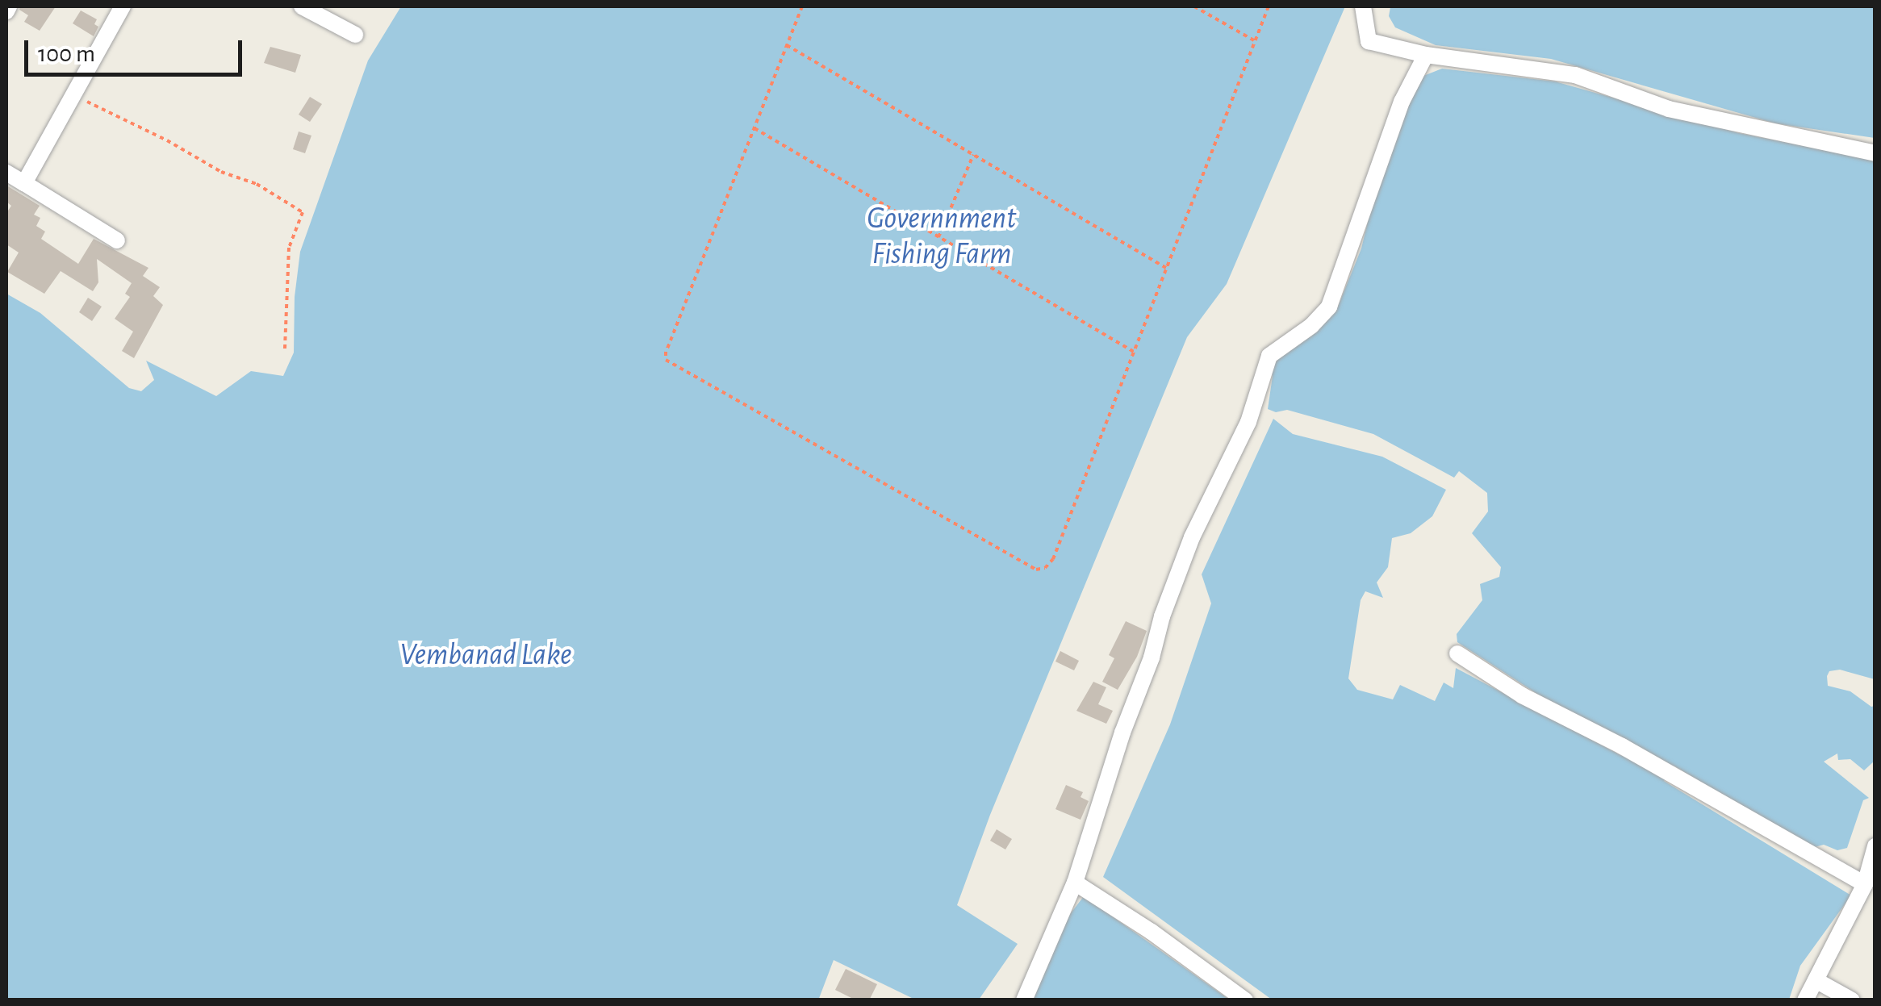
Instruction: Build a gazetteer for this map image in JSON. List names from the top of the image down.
{
  "water": ["Governnment Fishing Farm", "Vembanad Lake"],
  "scale_bar": "100 m"
}
